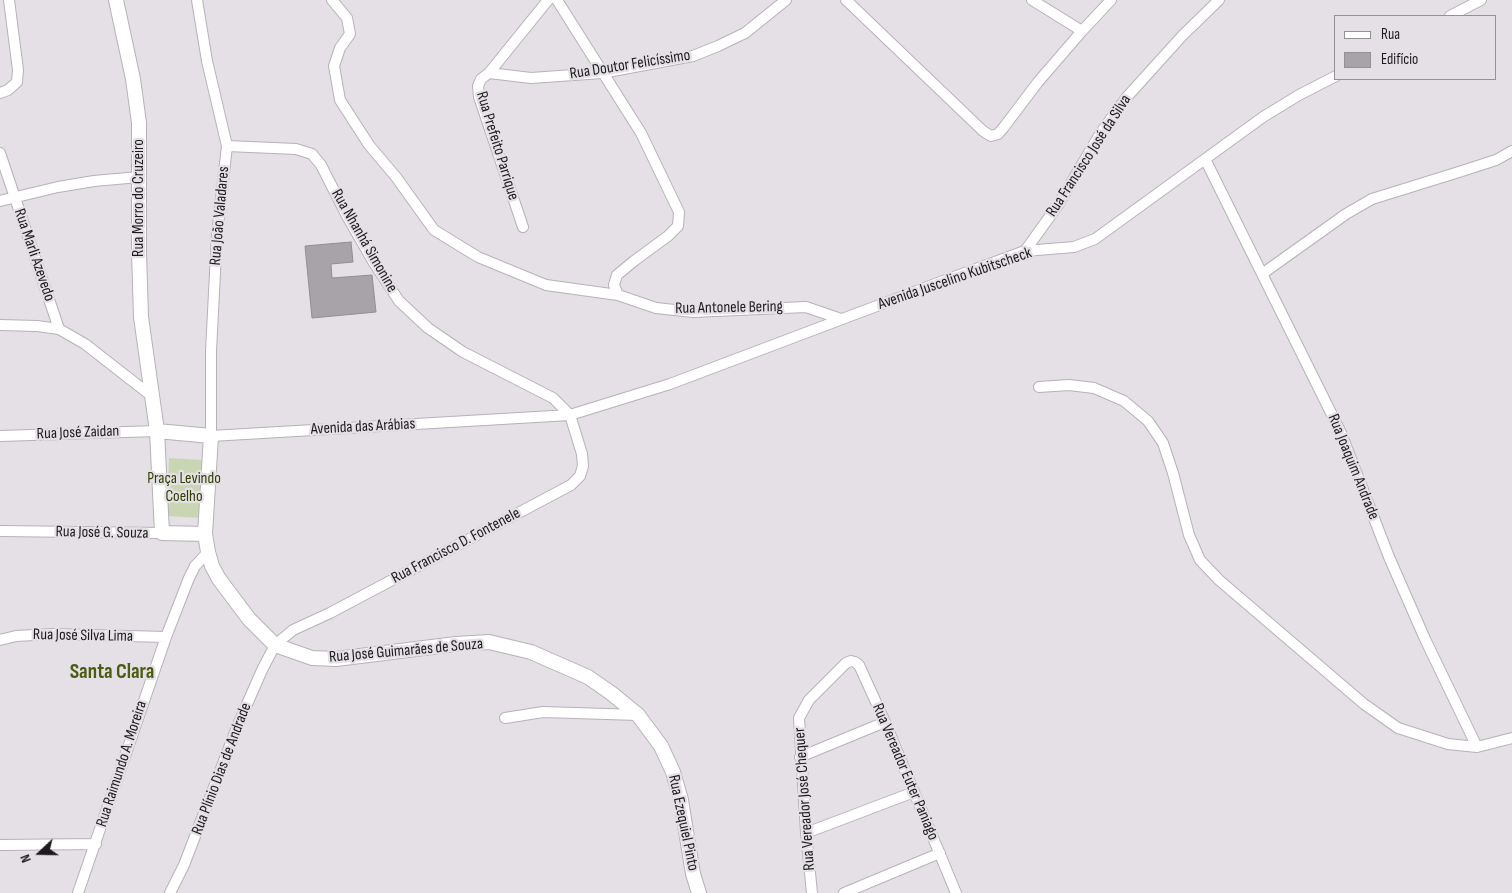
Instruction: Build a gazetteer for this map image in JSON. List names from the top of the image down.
{
  "streets": {
    "street": [
      "Rua Doutor Felicíssimo",
      "Rua Prefeito Parrique",
      "Rua Francisco José da Silva",
      "Rua Morro do Cruzeiro",
      "Rua João Valadares",
      "Rua Nhanhá Simonine",
      "Rua Marli Azevedo",
      "Avenida Juscelino Kubitscheck",
      "Rua Antonele Bering",
      "Avenida das Arábias",
      "Rua José Zaidan",
      "Rua Joaquim Andrade",
      "Rua José G. Souza",
      "Rua Francisco D. Fontenele",
      "Rua José Silva Lima",
      "Rua José Guimarães de Souza",
      "Rua Raimundo A. Moreira",
      "Rua Plínio Dias de Andrade",
      "Rua Vereador Euter Paniago",
      "Rua Vereador José Chequer",
      "Rua Ezequiel Pinto"
    ]
  },
  "crossings": [
    ["Rua Doutor Felicíssimo", "Rua Prefeito Parrique"],
    ["Rua Francisco José da Silva", "Avenida Juscelino Kubitscheck"],
    ["Rua Morro do Cruzeiro", "Avenida das Arábias"],
    ["Rua Morro do Cruzeiro", "Rua José Zaidan"],
    ["Rua Morro do Cruzeiro", "Rua José G. Souza"],
    ["Rua João Valadares", "Rua Nhanhá Simonine"],
    ["Rua João Valadares", "Avenida das Arábias"],
    ["Rua Nhanhá Simonine", "Avenida Juscelino Kubitscheck"],
    ["Rua Nhanhá Simonine", "Avenida das Arábias"],
    ["Rua Nhanhá Simonine", "Rua Francisco D. Fontenele"],
    ["Avenida Juscelino Kubitscheck", "Rua Antonele Bering"],
    ["Avenida Juscelino Kubitscheck", "Avenida das Arábias"],
    ["Avenida Juscelino Kubitscheck", "Rua Joaquim Andrade"],
    ["Avenida Juscelino Kubitscheck", "Rua Francisco D. Fontenele"],
    ["Avenida das Arábias", "Rua José Zaidan"],
    ["Avenida das Arábias", "Rua Francisco D. Fontenele"],
    ["Rua Francisco D. Fontenele", "Rua José Guimarães de Souza"],
    ["Rua Francisco D. Fontenele", "Rua Plínio Dias de Andrade"],
    ["Rua José Silva Lima", "Rua Raimundo A. Moreira"],
    ["Rua José Guimarães de Souza", "Rua Raimundo A. Moreira"],
    ["Rua José Guimarães de Souza", "Rua Plínio Dias de Andrade"],
    ["Rua José Guimarães de Souza", "Rua Ezequiel Pinto"],
    ["Rua Vereador Euter Paniago", "Rua Vereador José Chequer"]
  ],
  "districts": ["Santa Clara"],
  "parks": ["Praça Levindo Coelho"],
  "legend": ["Rua", "Edifício"],
  "north": "left"
}
